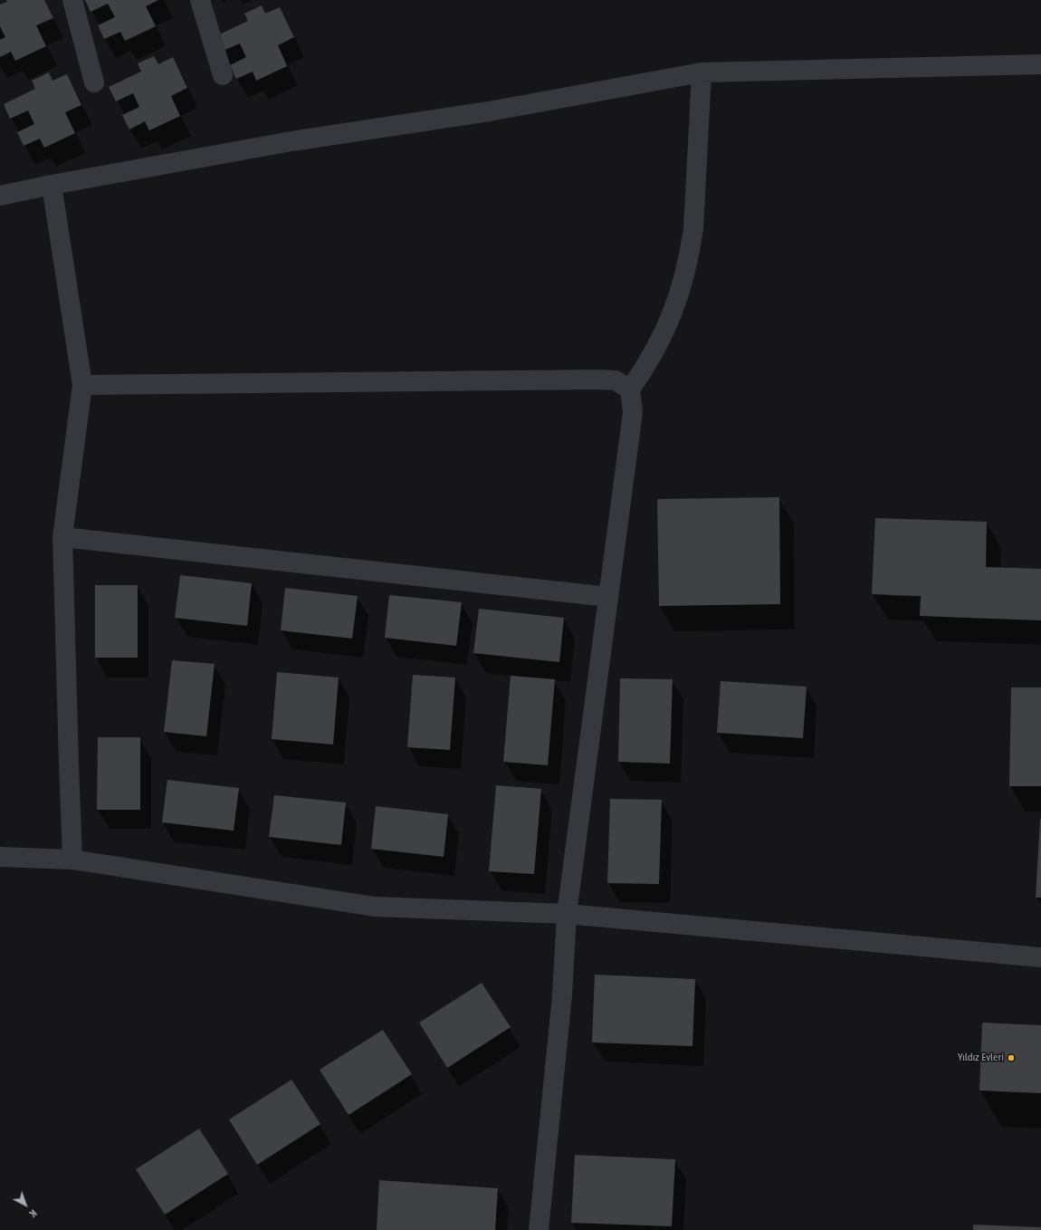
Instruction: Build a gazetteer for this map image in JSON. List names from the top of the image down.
{
  "places": ["Yıldız Evleri"],
  "north": "bottom right"
}
